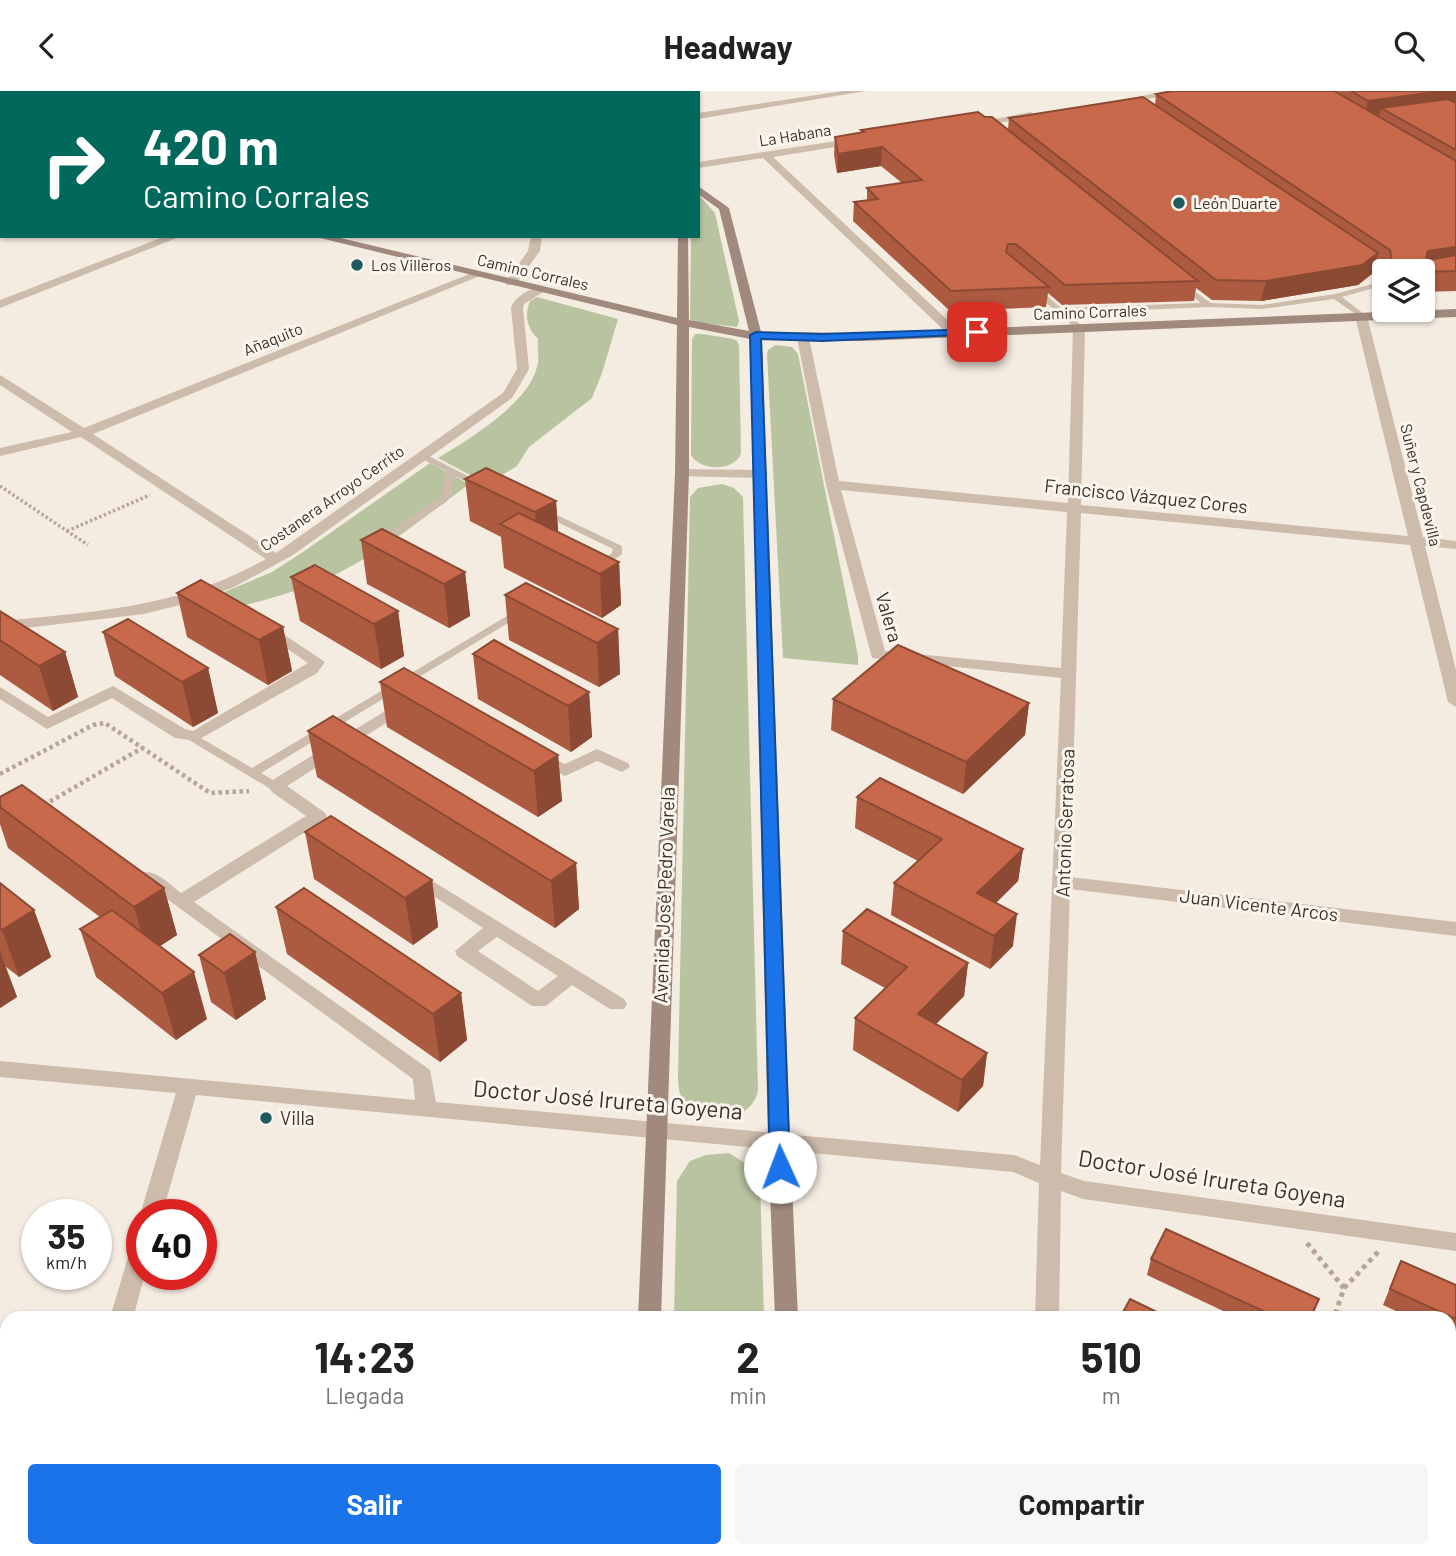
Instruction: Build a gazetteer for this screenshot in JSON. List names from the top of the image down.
{
  "streets": {
    "street": [
      "La Habana",
      "Camino Corrales",
      "Añaquito",
      "Suñer y Capdevilla",
      "Francisco Vázquez Cores",
      "Costanera Arroyo Cerrito",
      "Valera",
      "Antonio Serratosa",
      "Avenida José Pedro Varela",
      "Juan Vicente Arcos",
      "Doctor José Irureta Goyena"
    ]
  },
  "crossings": [
    ["Camino Corrales", "Añaquito"],
    ["Camino Corrales", "Suñer y Capdevilla"],
    ["Camino Corrales", "Costanera Arroyo Cerrito"],
    ["Camino Corrales", "Antonio Serratosa"],
    ["Camino Corrales", "Avenida José Pedro Varela"],
    ["Suñer y Capdevilla", "Francisco Vázquez Cores"],
    ["Francisco Vázquez Cores", "Valera"],
    ["Francisco Vázquez Cores", "Antonio Serratosa"],
    ["Valera", "Antonio Serratosa"],
    ["Antonio Serratosa", "Juan Vicente Arcos"],
    ["Antonio Serratosa", "Doctor José Irureta Goyena"],
    ["Avenida José Pedro Varela", "Doctor José Irureta Goyena"]
  ],
  "places": ["León Duarte", "Los Villeros", "Villa"],
  "page": {
    "header": "Headway",
    "turn": ["420 m", "Camino Corrales"],
    "speed": "35 km/h",
    "limit": "40",
    "eta": [
      "14:23",
      "Llegada",
      "2",
      "min",
      "510",
      "m"
    ],
    "buttons": ["Salir", "Compartir"]
  }
}
